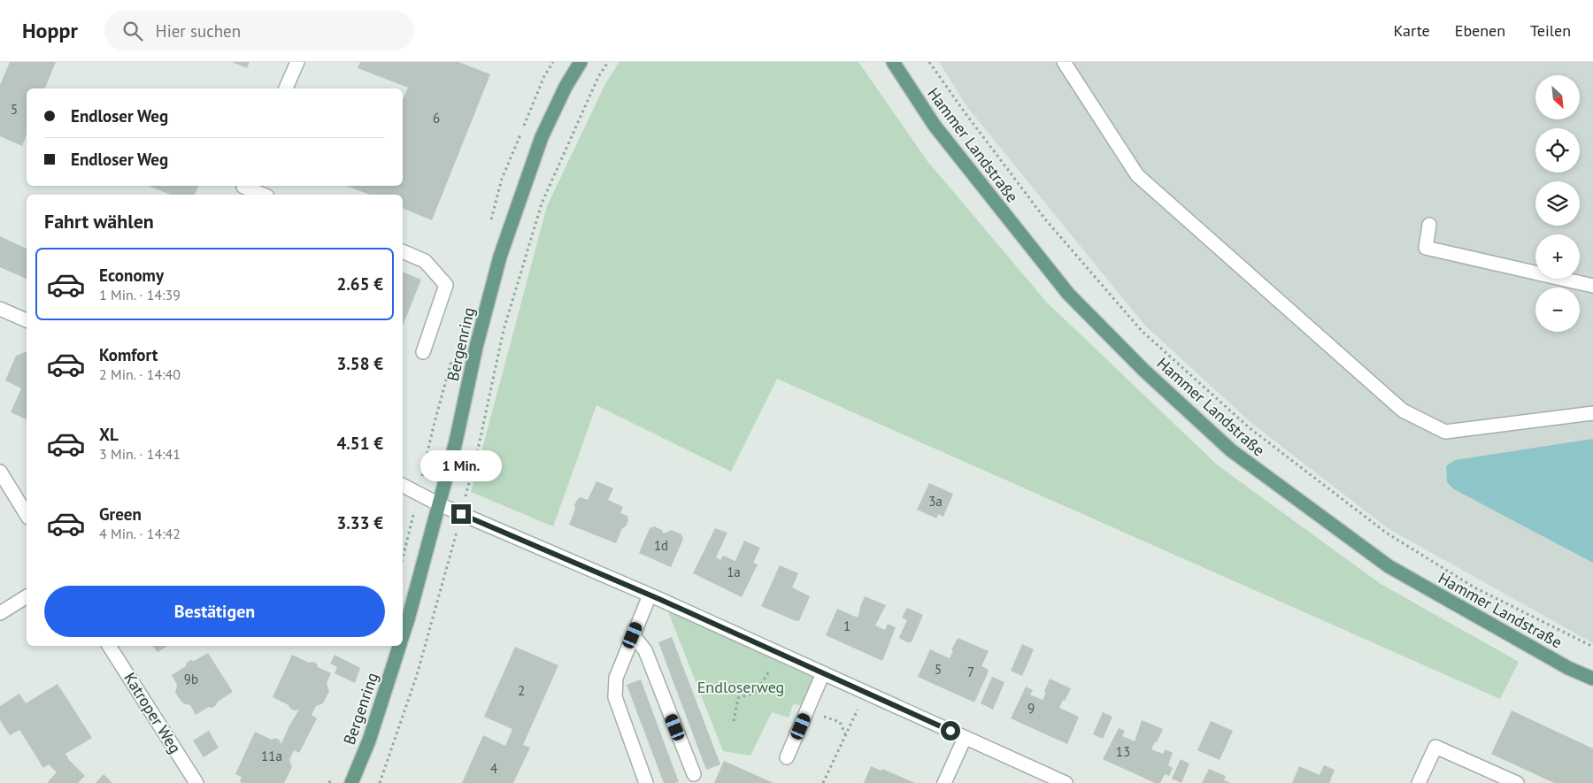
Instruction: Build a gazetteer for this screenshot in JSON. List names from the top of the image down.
{
  "streets": {
    "main road": ["Hammer Landstraße", "Bergenring"],
    "street": ["Katroper Weg"]
  },
  "parks": ["Endloserweg"],
  "house_numbers": [
    "5",
    "6",
    "3a",
    "1d",
    "1a",
    "1",
    "5",
    "7",
    "9b",
    "2",
    "9",
    "13",
    "11a",
    "4"
  ],
  "north": "bottom right",
  "page": {
    "header": "Hoppr",
    "search": "Hier suchen",
    "nav": ["Karte", "Ebenen", "Teilen"],
    "map_buttons": ["+", "−"],
    "banner": ["Endloser Weg", "Endloser Weg"],
    "heading": "Fahrt wählen",
    "list": [
      {
        "name": "Economy",
        "note": "1 Min. · 14:39",
        "value": "2.65 €"
      },
      {
        "name": "Komfort",
        "note": "2 Min. · 14:40",
        "value": "3.58 €"
      },
      {
        "name": "XL",
        "note": "3 Min. · 14:41",
        "value": "4.51 €"
      },
      {
        "name": "Green",
        "note": "4 Min. · 14:42",
        "value": "3.33 €"
      }
    ],
    "bubble": "1 Min.",
    "buttons": "Bestätigen"
  }
}
